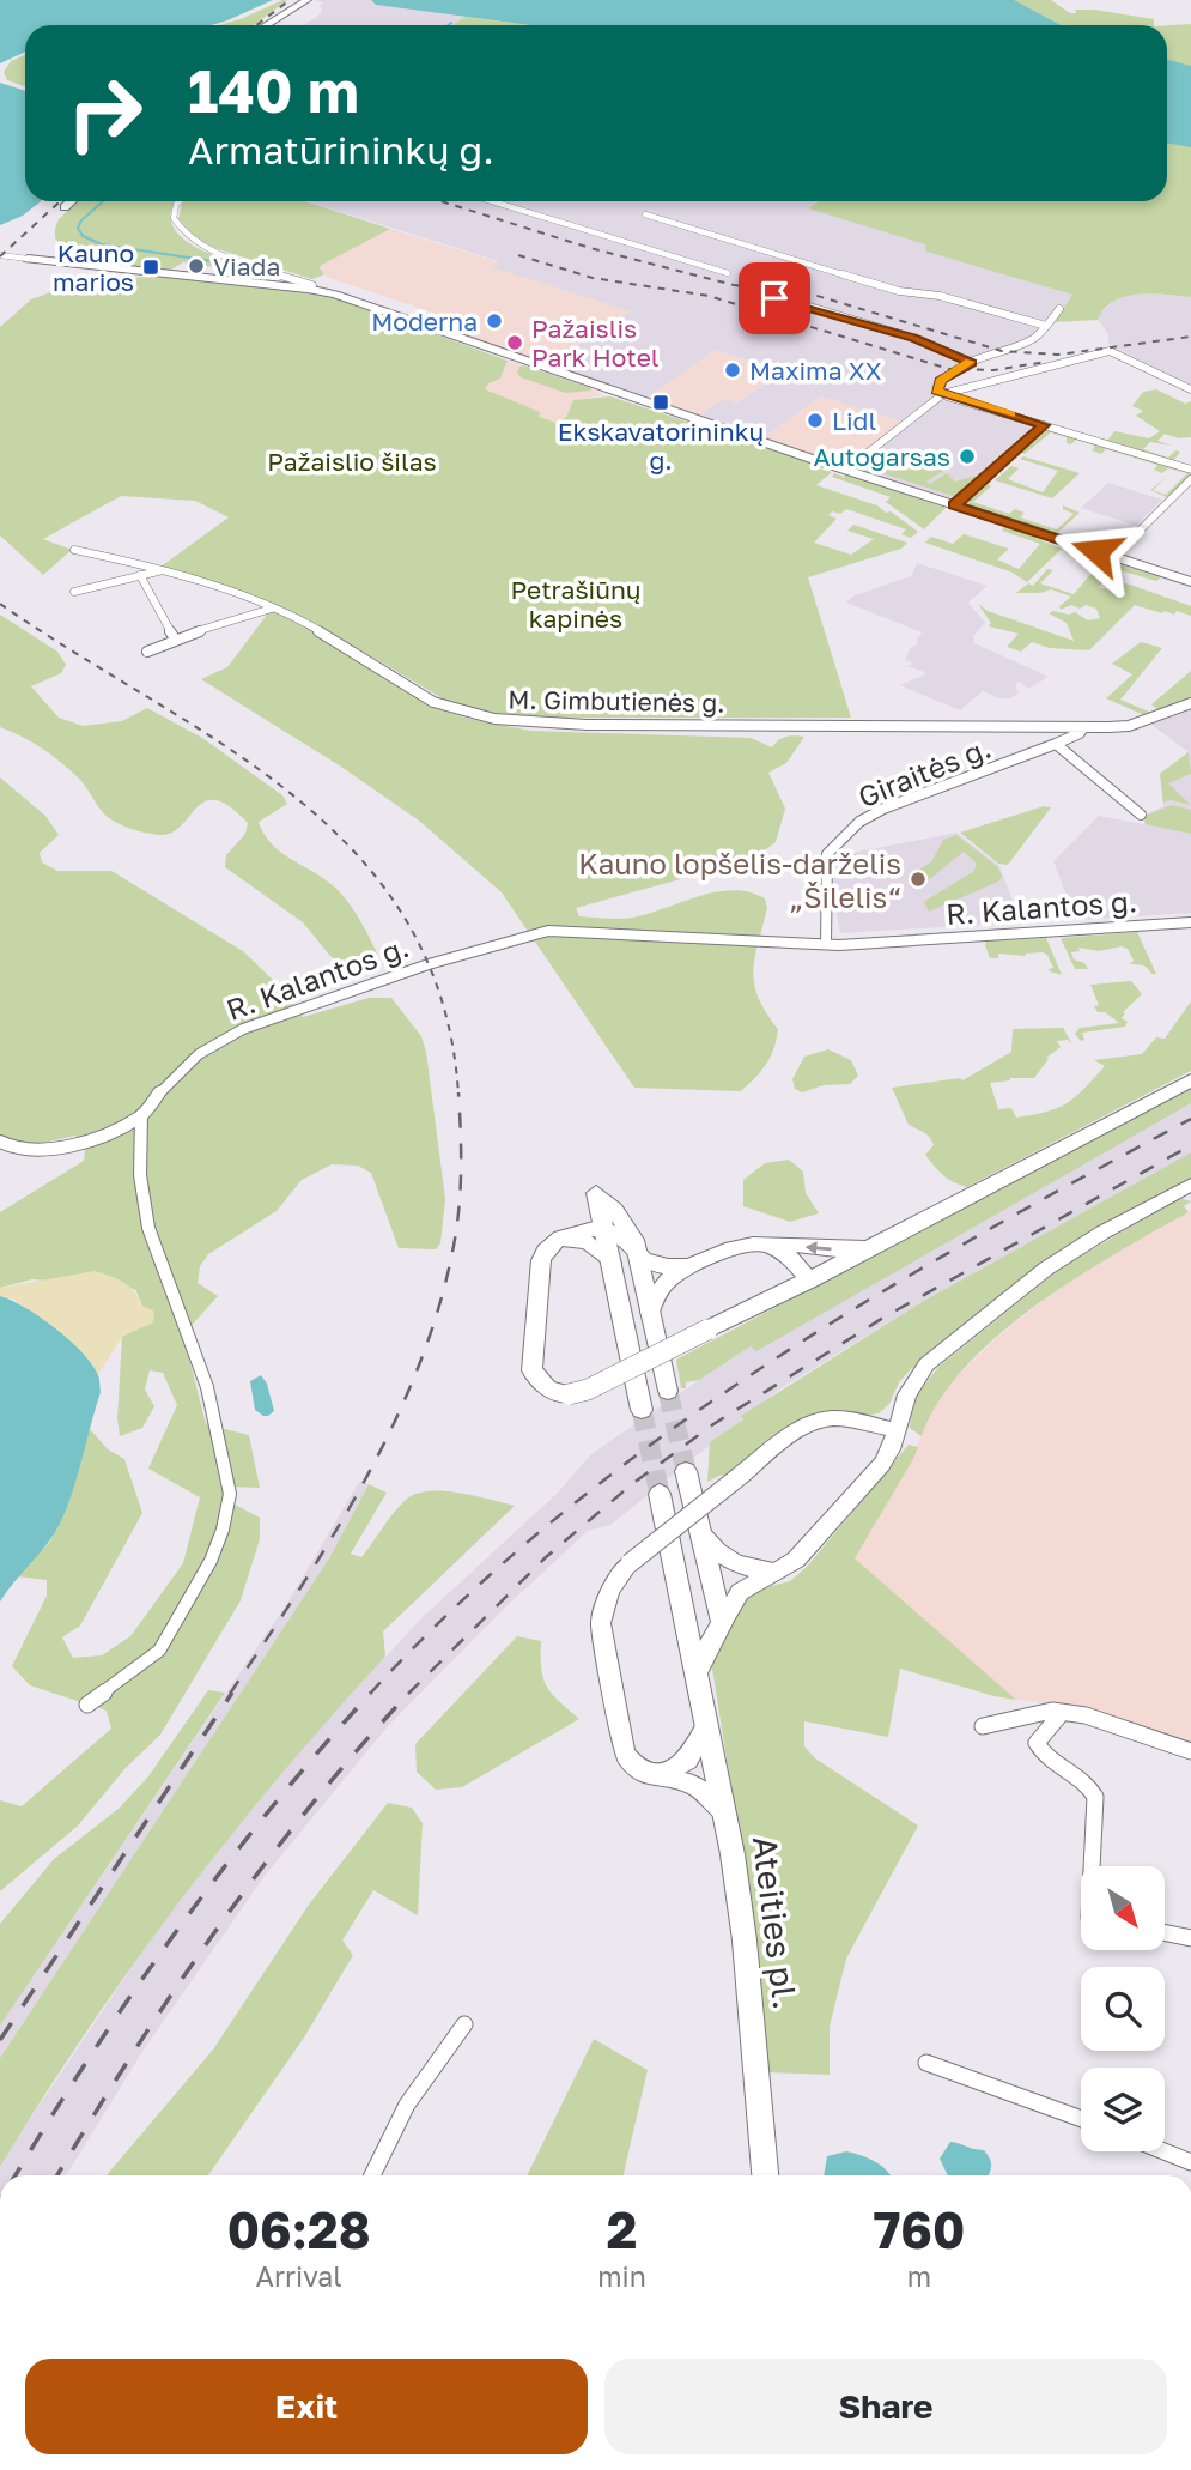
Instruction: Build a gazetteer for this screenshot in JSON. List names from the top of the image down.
{
  "streets": {
    "main road": ["Ateities pl."],
    "street": ["M. Gimbutienės g.", "Giraitės g.", "R. Kalantos g."]
  },
  "crossings": [
    ["M. Gimbutienės g.", "Giraitės g."],
    ["Giraitės g.", "R. Kalantos g."]
  ],
  "parks": ["Pažaislio šilas", "Petrašiūnų kapinės"],
  "places": {
    "other": [
      "Viada",
      "Moderna",
      "Pažaislis Park Hotel",
      "Maxima XX",
      "Lidl",
      "Autogarsas",
      "Kauno lopšelis-darželis „Šilelis“"
    ],
    "transit": ["Kauno marios", "Ekskavatorininkų g."]
  },
  "north": "bottom right",
  "page": {
    "turn": ["140 m", "Armatūrininkų g."],
    "eta": [
      "06:28",
      "Arrival",
      "2",
      "min",
      "760",
      "m"
    ],
    "buttons": ["Exit", "Share"]
  }
}
